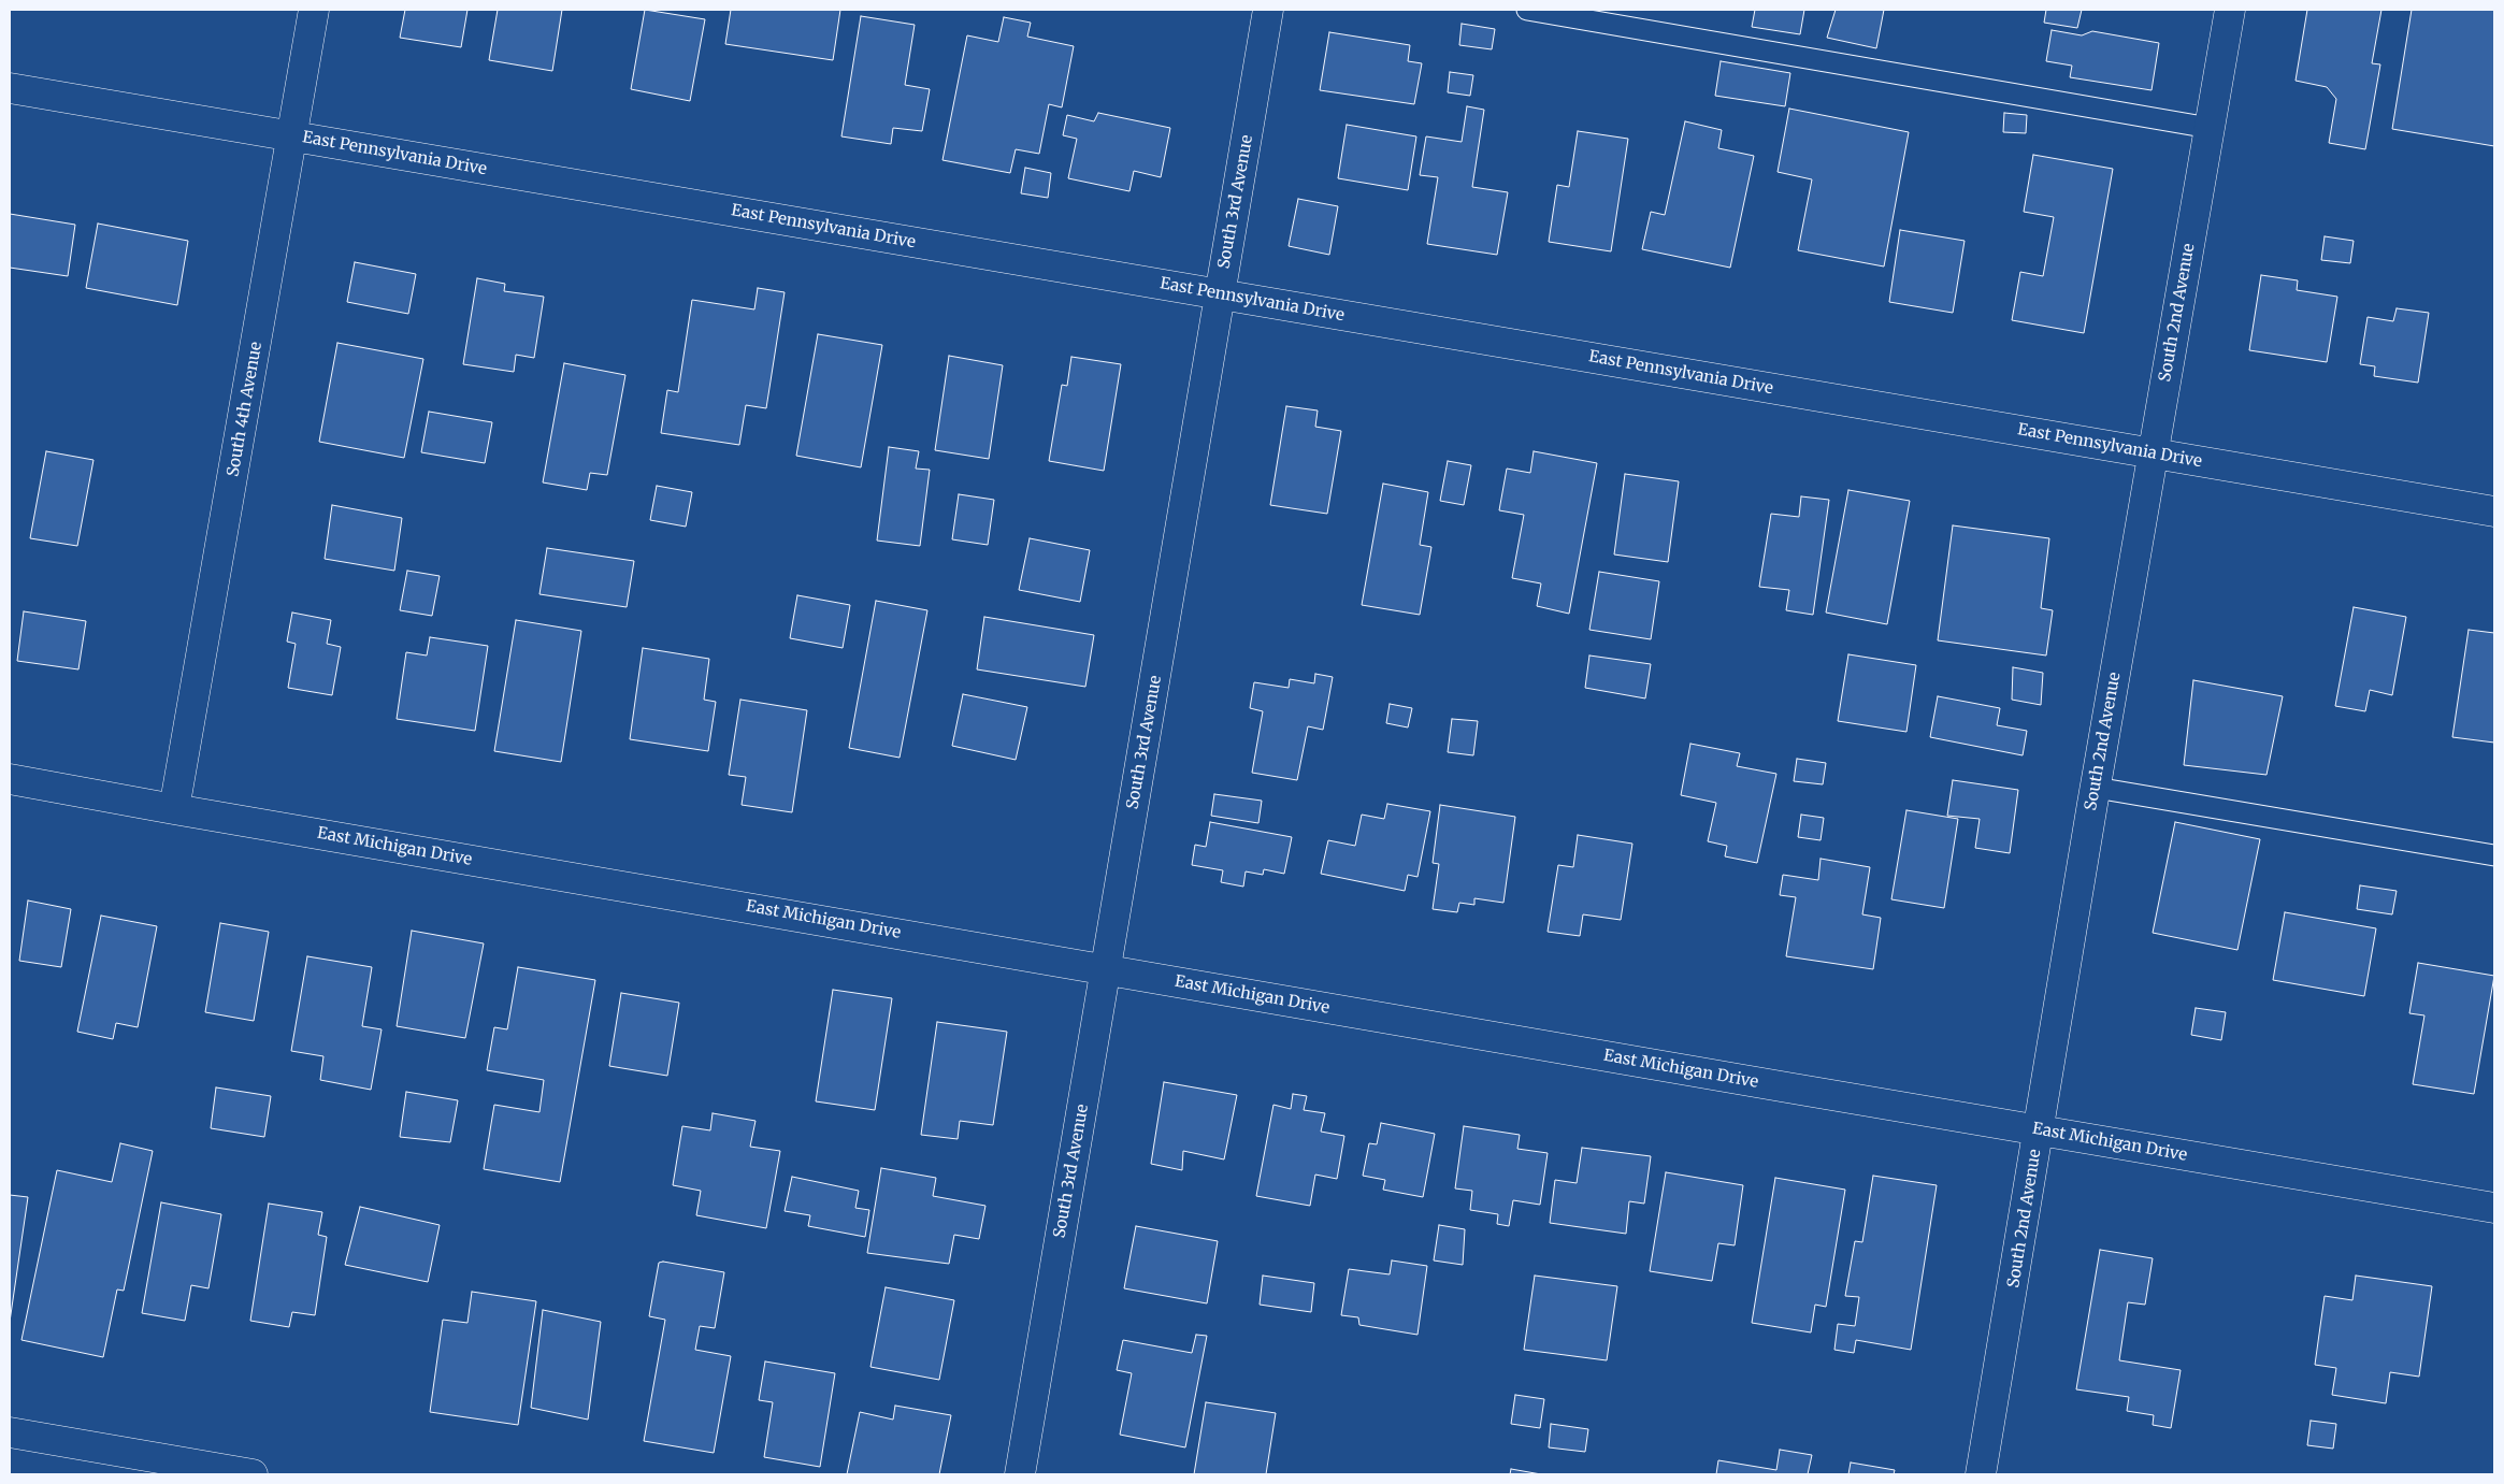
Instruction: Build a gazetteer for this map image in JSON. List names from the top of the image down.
{
  "streets": {
    "street": [
      "East Pennsylvania Drive",
      "South 3rd Avenue",
      "South 2nd Avenue",
      "South 4th Avenue",
      "East Michigan Drive"
    ]
  },
  "crossings": [
    ["East Pennsylvania Drive", "South 3rd Avenue"],
    ["East Pennsylvania Drive", "South 2nd Avenue"],
    ["East Pennsylvania Drive", "South 4th Avenue"],
    ["South 3rd Avenue", "East Michigan Drive"],
    ["South 2nd Avenue", "East Michigan Drive"],
    ["South 4th Avenue", "East Michigan Drive"]
  ]
}
